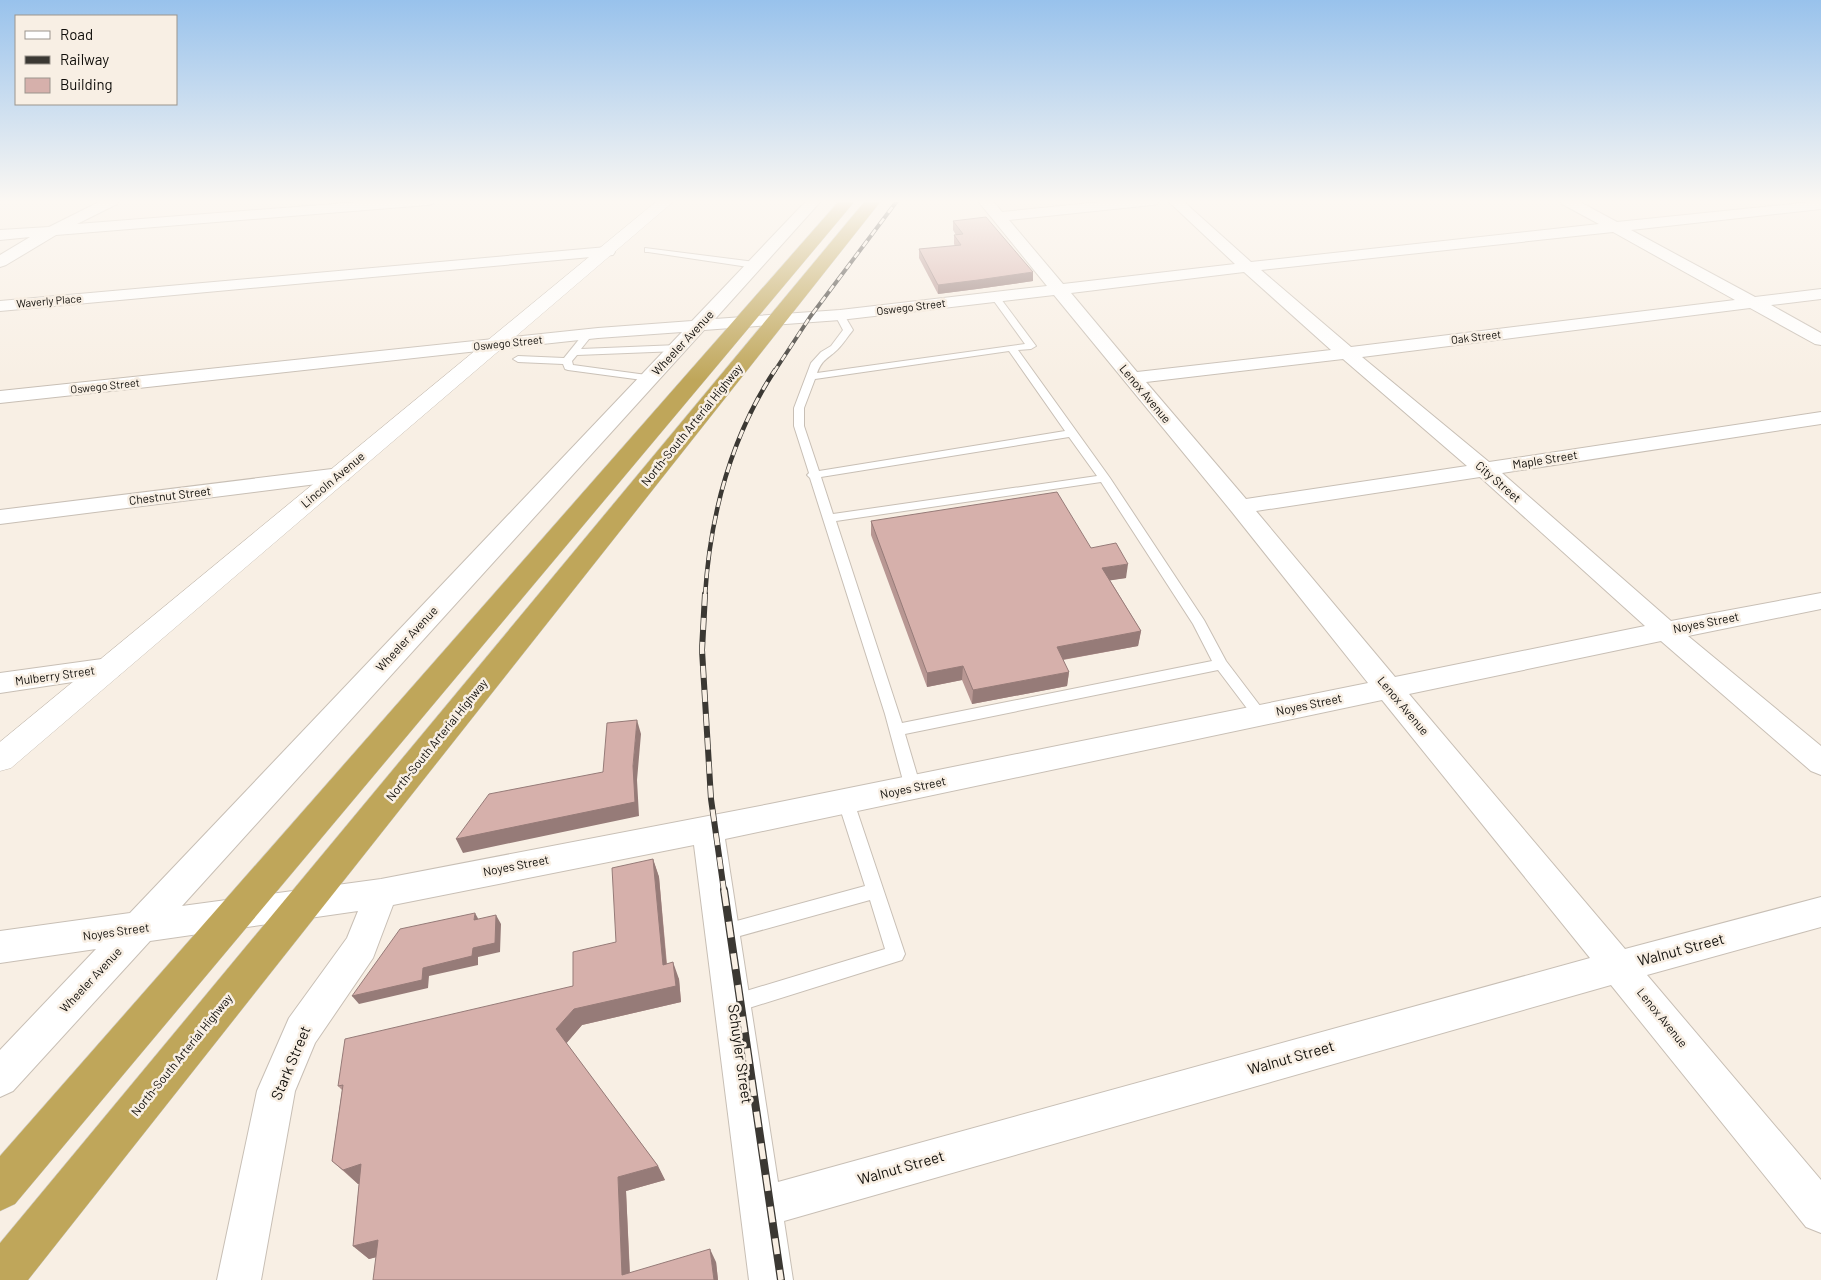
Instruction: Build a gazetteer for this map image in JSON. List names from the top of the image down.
{
  "streets": {
    "highway": ["North-South Arterial Highway"],
    "street": [
      "Waverly Place",
      "Oswego Street",
      "Oak Street",
      "Wheeler Avenue",
      "Lenox Avenue",
      "Maple Street",
      "Lincoln Avenue",
      "City Street",
      "Chestnut Street",
      "Noyes Street",
      "Mulberry Street",
      "Walnut Street",
      "Schuyler Street",
      "Stark Street"
    ]
  },
  "crossings": [
    ["Oswego Street", "Wheeler Avenue"],
    ["Oswego Street", "Lenox Avenue"],
    ["Oswego Street", "North-South Arterial Highway"],
    ["Oswego Street", "Lincoln Avenue"],
    ["Oswego Street", "City Street"],
    ["Oak Street", "Lenox Avenue"],
    ["Oak Street", "City Street"],
    ["Wheeler Avenue", "Noyes Street"],
    ["Lenox Avenue", "Maple Street"],
    ["Lenox Avenue", "Noyes Street"],
    ["Lenox Avenue", "Walnut Street"],
    ["North-South Arterial Highway", "Noyes Street"],
    ["Maple Street", "City Street"],
    ["Lincoln Avenue", "Chestnut Street"],
    ["Lincoln Avenue", "Mulberry Street"],
    ["City Street", "Noyes Street"],
    ["Noyes Street", "Schuyler Street"],
    ["Noyes Street", "Stark Street"],
    ["Walnut Street", "Schuyler Street"]
  ],
  "legend": ["Road", "Railway", "Building"]
}
